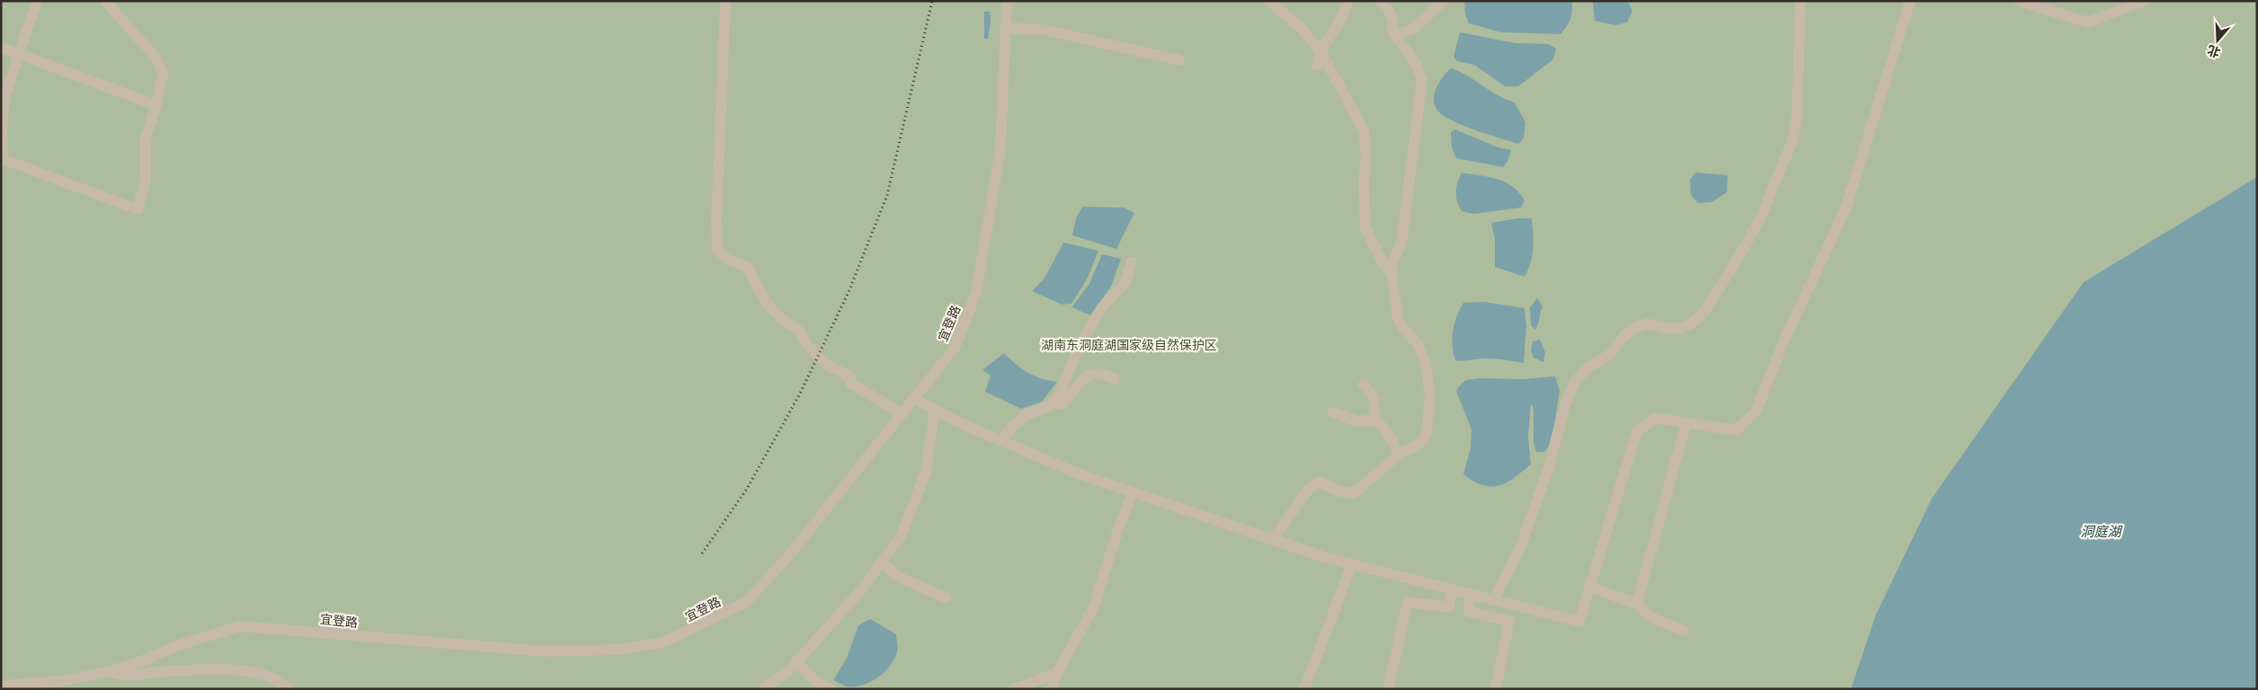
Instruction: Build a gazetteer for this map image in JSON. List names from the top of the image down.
{
  "streets": {
    "street": ["宜登路"]
  },
  "water": ["洞庭湖"],
  "parks": ["湖南东洞庭湖国家级自然保护区"],
  "north": "bottom"
}
